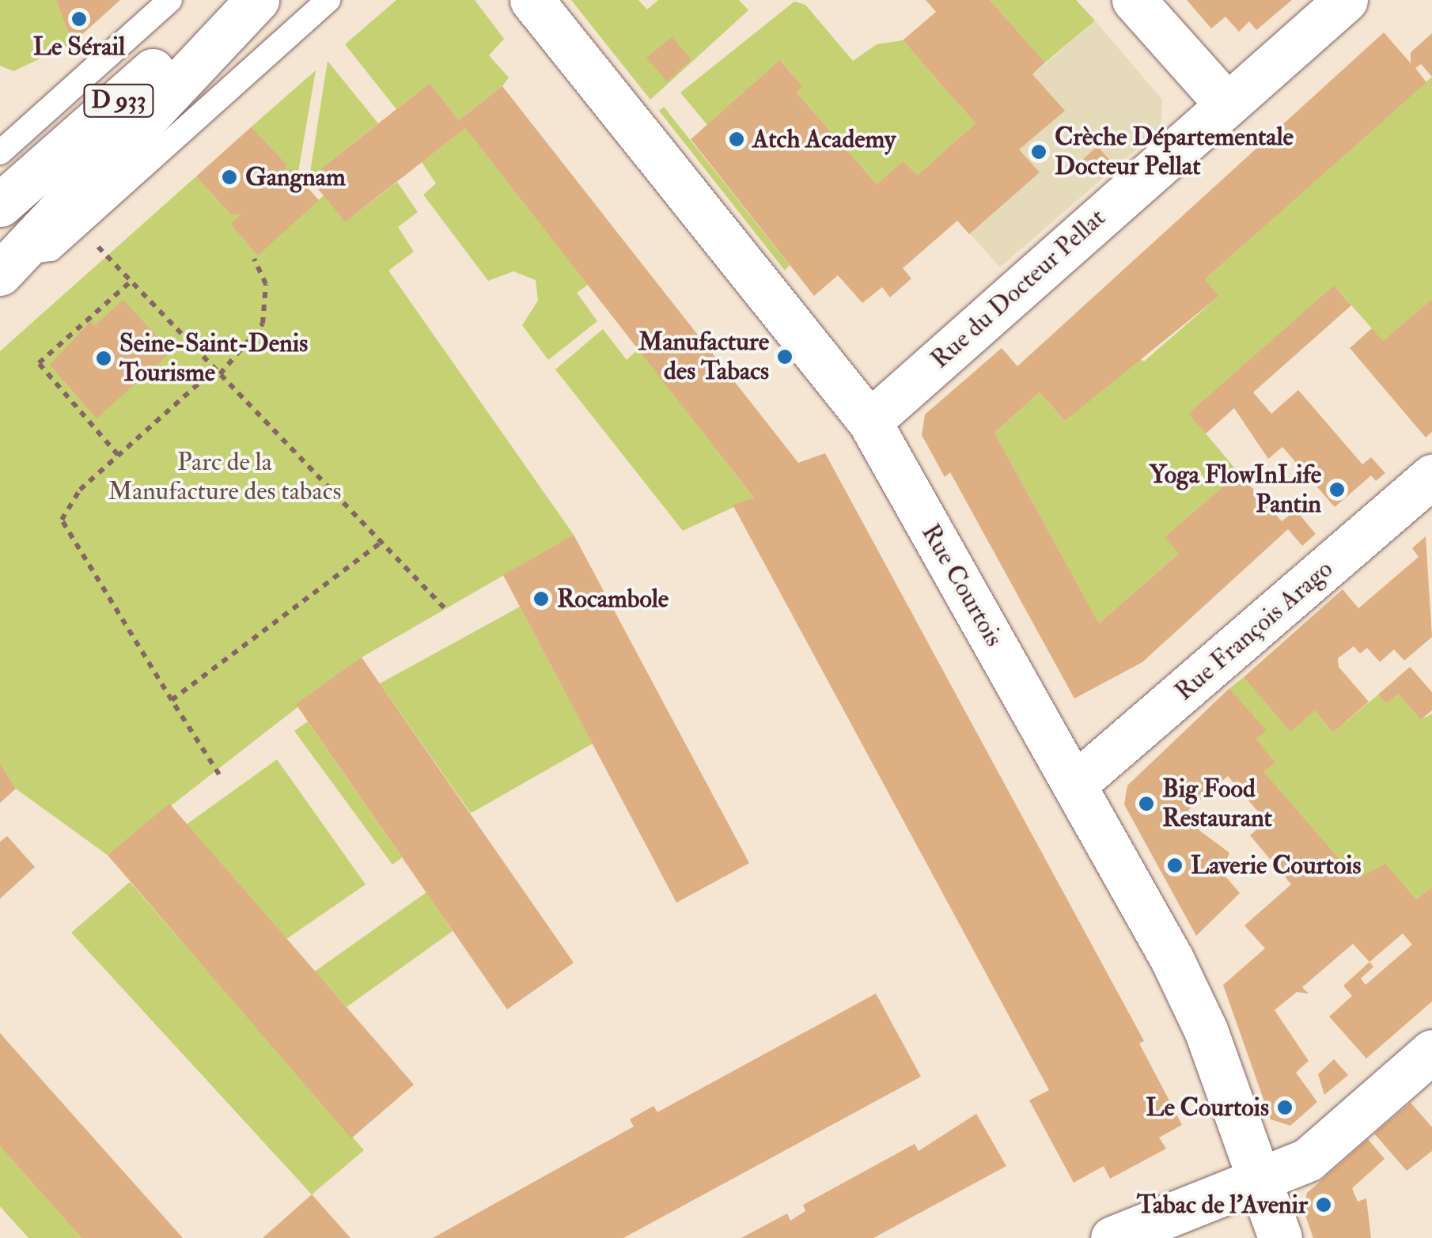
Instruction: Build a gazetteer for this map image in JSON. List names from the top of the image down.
{
  "streets": {
    "street": [
      "D 933",
      "Rue du Docteur Pellat",
      "Rue Courtois",
      "Rue François Arago"
    ]
  },
  "crossings": [
    ["Rue du Docteur Pellat", "Rue Courtois"],
    ["Rue Courtois", "Rue François Arago"]
  ],
  "parks": ["Parc de la Manufacture des tabacs"],
  "places": [
    "Le Sérail",
    "Atch Academy",
    "Crèche Départementale Docteur Pellat",
    "Gangnam",
    "Manufacture des Tabacs",
    "Seine-Saint-Denis Tourisme",
    "Yoga FlowInLife Pantin",
    "Rocambole",
    "Big Food Restaurant",
    "Laverie Courtois",
    "Le Courtois",
    "Tabac de l'Avenir"
  ]
}
